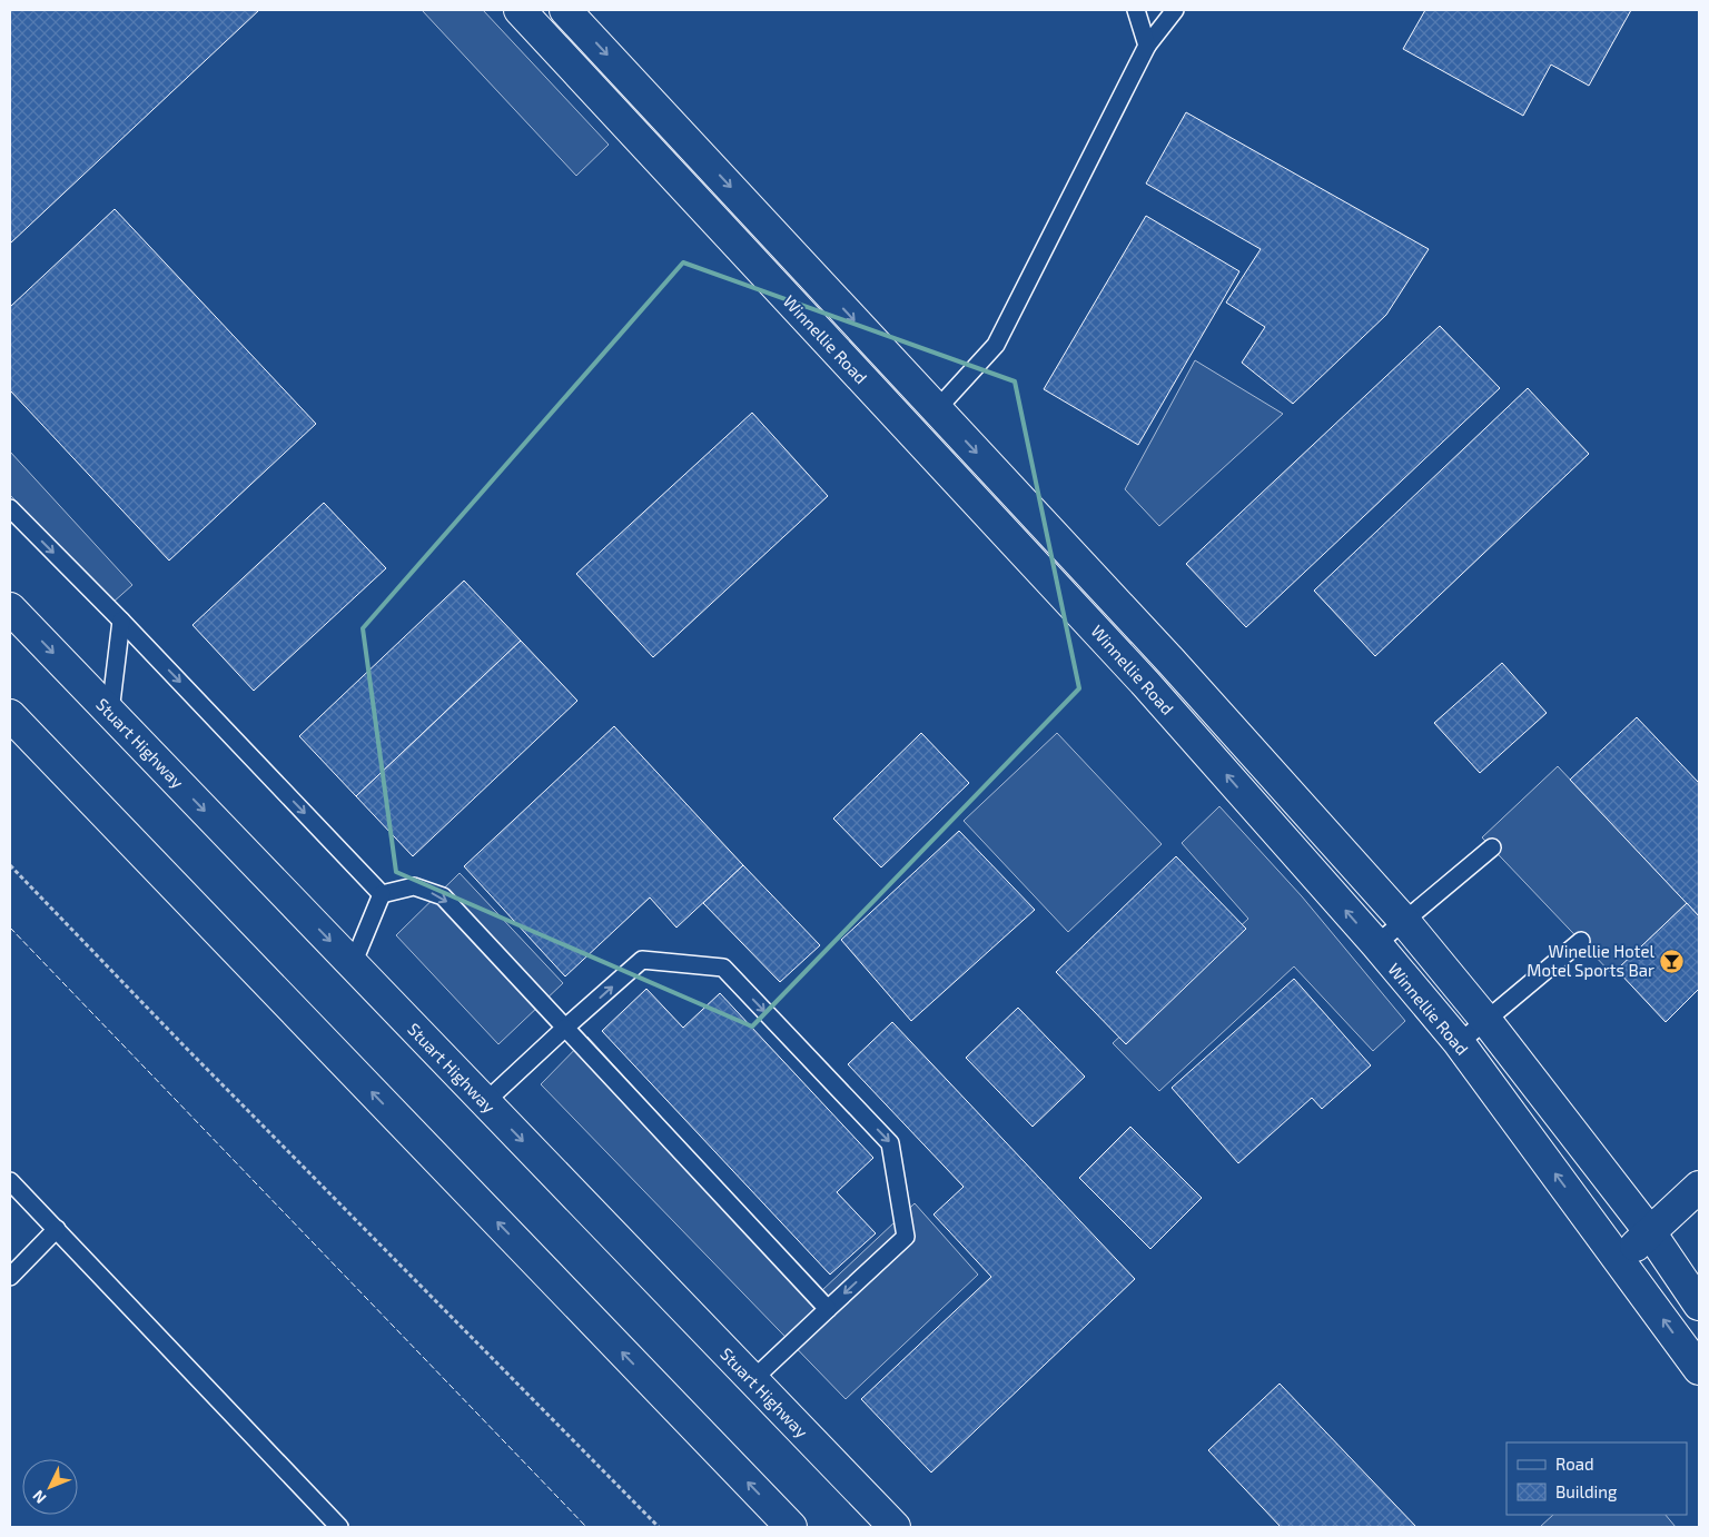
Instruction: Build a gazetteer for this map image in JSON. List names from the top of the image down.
{
  "streets": {
    "main road": ["Winnellie Road", "Stuart Highway"]
  },
  "places": {
    "bar": ["Winellie Hotel Motel Sports Bar"]
  },
  "legend": ["Road", "Building"],
  "north": "bottom left"
}
